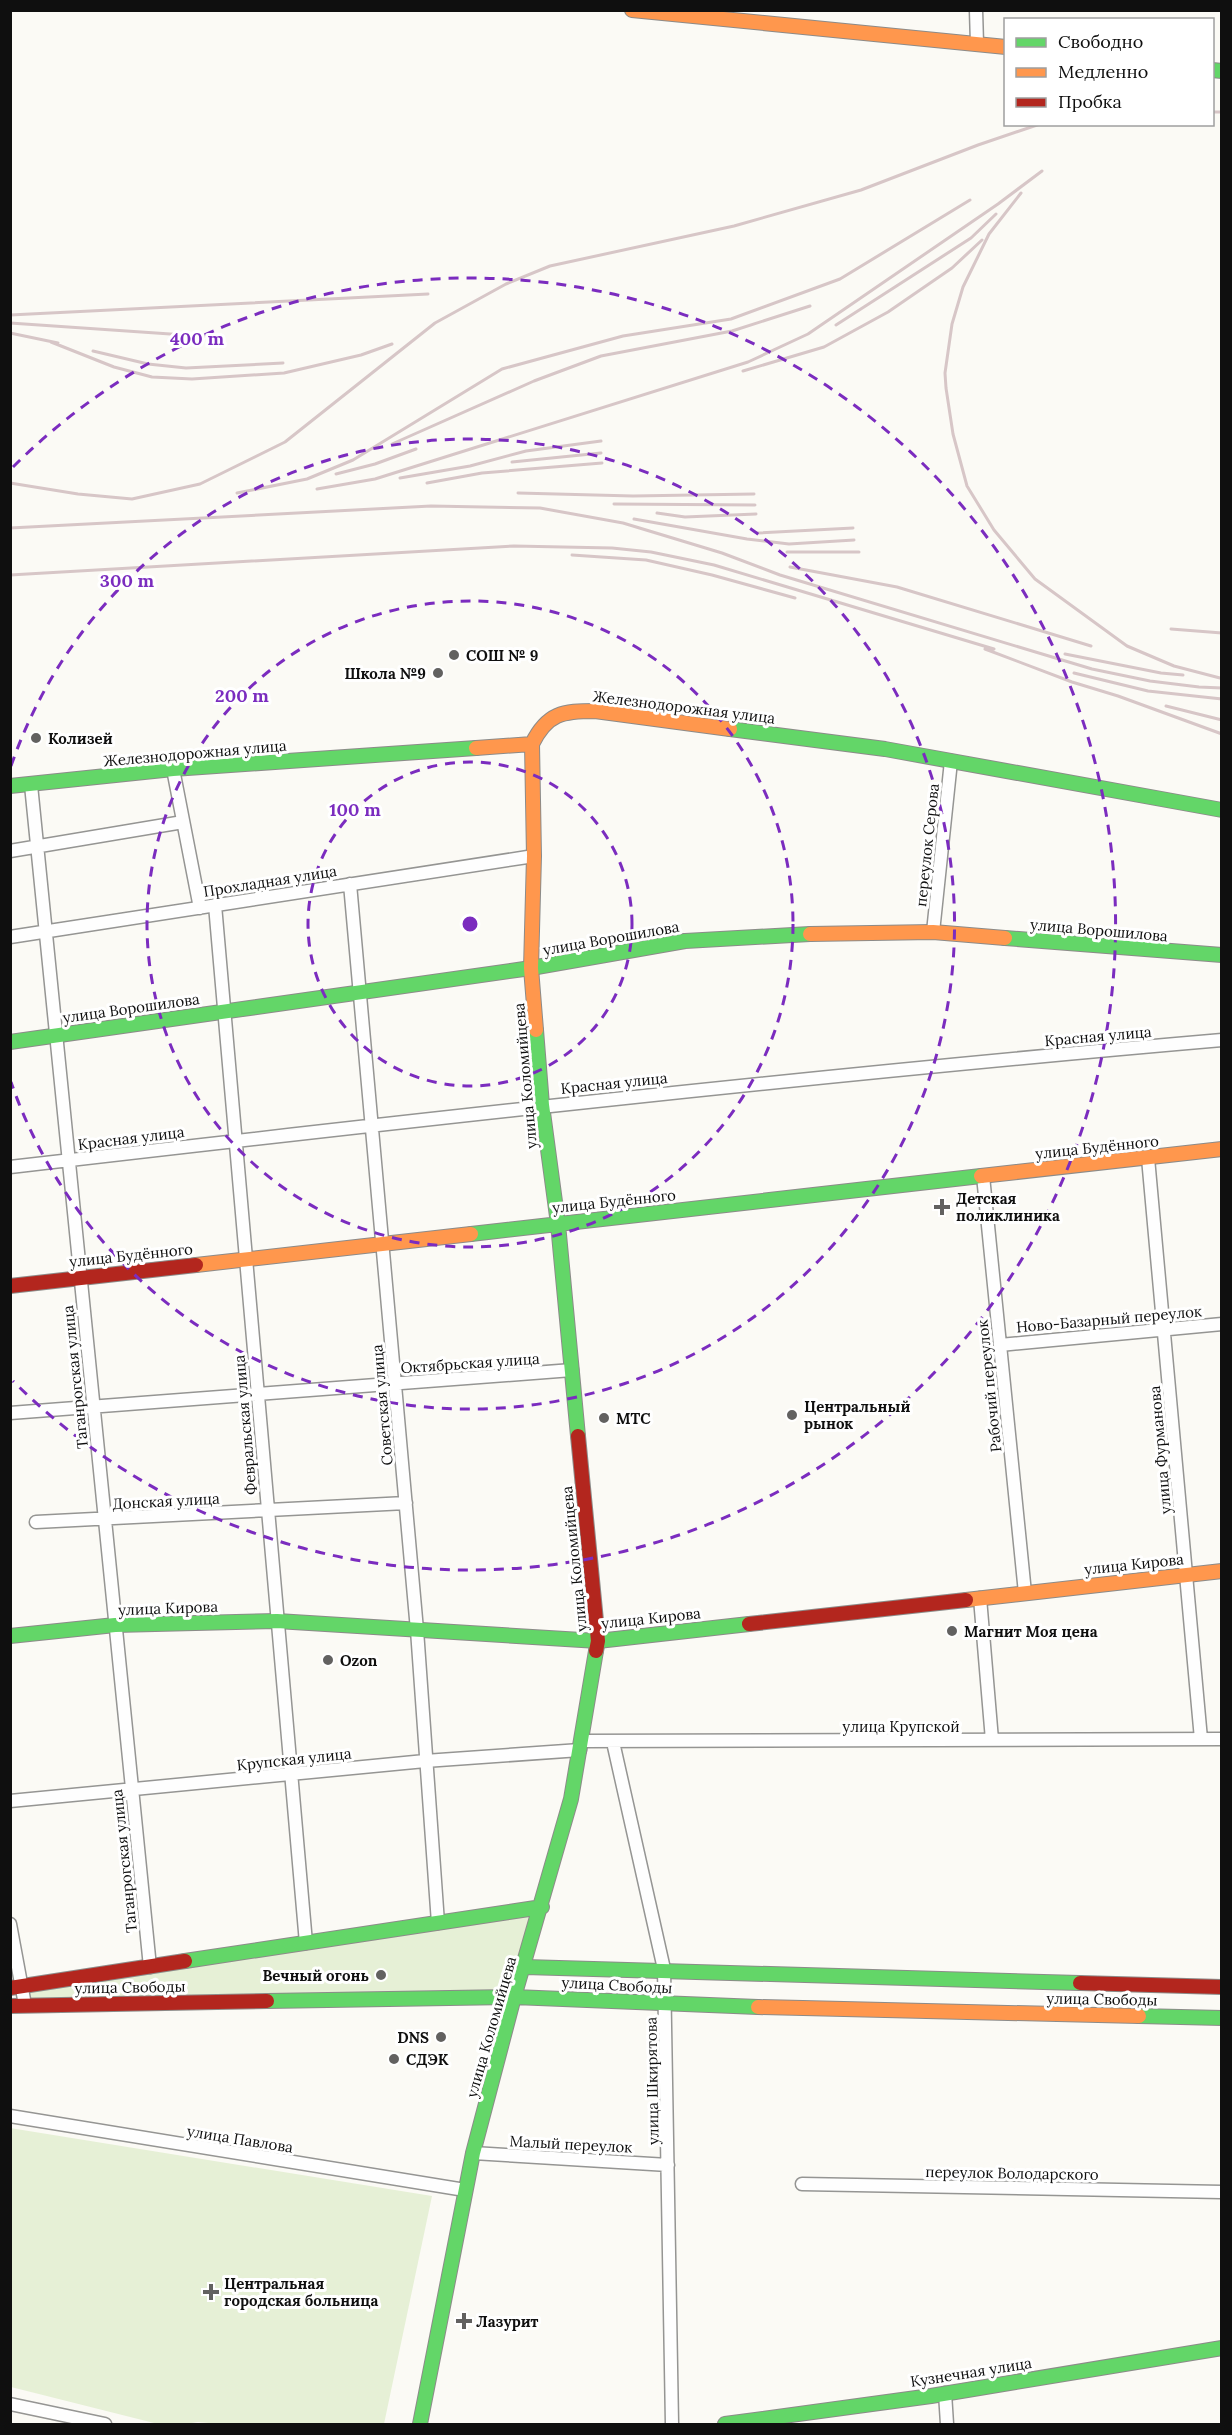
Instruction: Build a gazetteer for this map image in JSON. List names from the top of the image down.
{
  "streets": {
    "street": [
      "Железнодорожная улица",
      "переулок Серова",
      "Прохладная улица",
      "улица Ворошилова",
      "Красная улица",
      "улица Коломийцева",
      "улица Будённого",
      "Ново-Базарный переулок",
      "Октябрьская улица",
      "Таганрогская улица",
      "Рабочий переулок",
      "Советская улица",
      "Февральская улица",
      "улица Фурманова",
      "Донская улица",
      "улица Кирова",
      "улица Крупской",
      "Крупская улица",
      "улица Свободы",
      "улица Шкирятова",
      "улица Павлова",
      "Малый переулок",
      "переулок Володарского",
      "Кузнечная улица"
    ]
  },
  "crossings": [
    ["Железнодорожная улица", "переулок Серова"],
    ["Железнодорожная улица", "улица Коломийцева"],
    ["Железнодорожная улица", "Таганрогская улица"],
    ["переулок Серова", "улица Ворошилова"],
    ["Прохладная улица", "улица Коломийцева"],
    ["Прохладная улица", "Таганрогская улица"],
    ["Прохладная улица", "Советская улица"],
    ["Прохладная улица", "Февральская улица"],
    ["улица Ворошилова", "улица Коломийцева"],
    ["улица Ворошилова", "Таганрогская улица"],
    ["улица Ворошилова", "Советская улица"],
    ["улица Ворошилова", "Февральская улица"],
    ["Красная улица", "улица Коломийцева"],
    ["Красная улица", "Таганрогская улица"],
    ["Красная улица", "Советская улица"],
    ["Красная улица", "Февральская улица"],
    ["улица Коломийцева", "улица Будённого"],
    ["улица Коломийцева", "Октябрьская улица"],
    ["улица Коломийцева", "улица Кирова"],
    ["улица Коломийцева", "улица Крупской"],
    ["улица Коломийцева", "Крупская улица"],
    ["улица Коломийцева", "улица Свободы"],
    ["улица Коломийцева", "улица Павлова"],
    ["улица Коломийцева", "Малый переулок"],
    ["улица Будённого", "Таганрогская улица"],
    ["улица Будённого", "Рабочий переулок"],
    ["улица Будённого", "Советская улица"],
    ["улица Будённого", "Февральская улица"],
    ["улица Будённого", "улица Фурманова"],
    ["Ново-Базарный переулок", "Рабочий переулок"],
    ["Ново-Базарный переулок", "улица Фурманова"],
    ["Октябрьская улица", "Таганрогская улица"],
    ["Октябрьская улица", "Советская улица"],
    ["Октябрьская улица", "Февральская улица"],
    ["Таганрогская улица", "Донская улица"],
    ["Таганрогская улица", "улица Кирова"],
    ["Таганрогская улица", "Крупская улица"],
    ["Таганрогская улица", "улица Свободы"],
    ["Рабочий переулок", "улица Кирова"],
    ["Советская улица", "Донская улица"],
    ["Советская улица", "улица Кирова"],
    ["Советская улица", "Крупская улица"],
    ["Советская улица", "улица Свободы"],
    ["Февральская улица", "Донская улица"],
    ["Февральская улица", "улица Кирова"],
    ["Февральская улица", "Крупская улица"],
    ["Февральская улица", "улица Свободы"],
    ["улица Фурманова", "улица Кирова"],
    ["улица Фурманова", "улица Крупской"],
    ["улица Крупской", "Крупская улица"],
    ["улица Крупской", "улица Шкирятова"],
    ["улица Свободы", "улица Шкирятова"],
    ["улица Шкирятова", "Малый переулок"]
  ],
  "places": {
    "other": [
      "СОШ № 9",
      "Школа №9",
      "Колизей",
      "Центральный рынок",
      "МТС",
      "Магнит Моя цена",
      "Ozon",
      "Вечный огонь",
      "DNS",
      "СДЭК"
    ],
    "health": ["Детская поликлиника", "Центральная городская больница", "Лазурит"]
  },
  "legend": ["Свободно", "Медленно", "Пробка"],
  "rings": [
    "400 m",
    "300 m",
    "200 m",
    "100 m"
  ]
}
